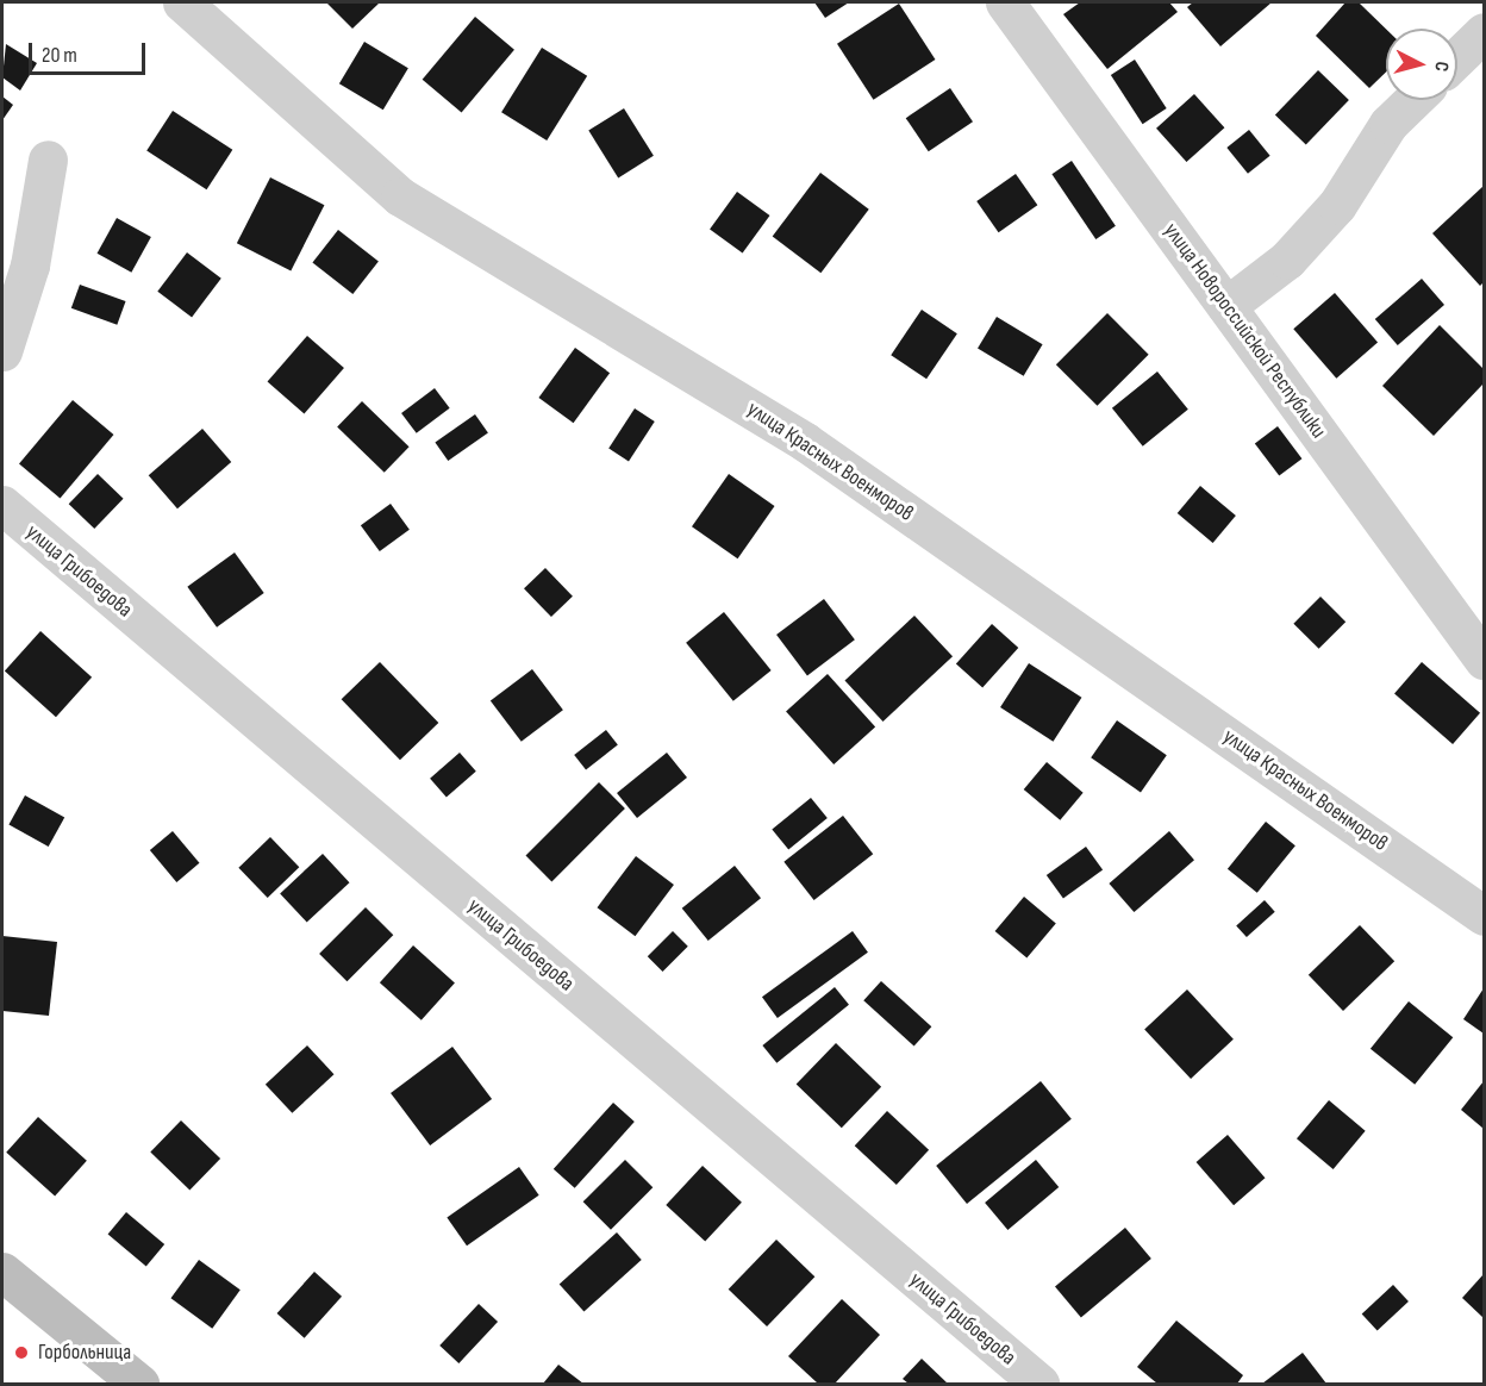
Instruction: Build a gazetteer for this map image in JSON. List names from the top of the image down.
{
  "streets": {
    "street": ["улица Новороссийской Республики", "улица Красных Военморов", "улица Грибоедова"]
  },
  "places": ["Горбольница"],
  "scale_bar": "20 m",
  "north": "right"
}
